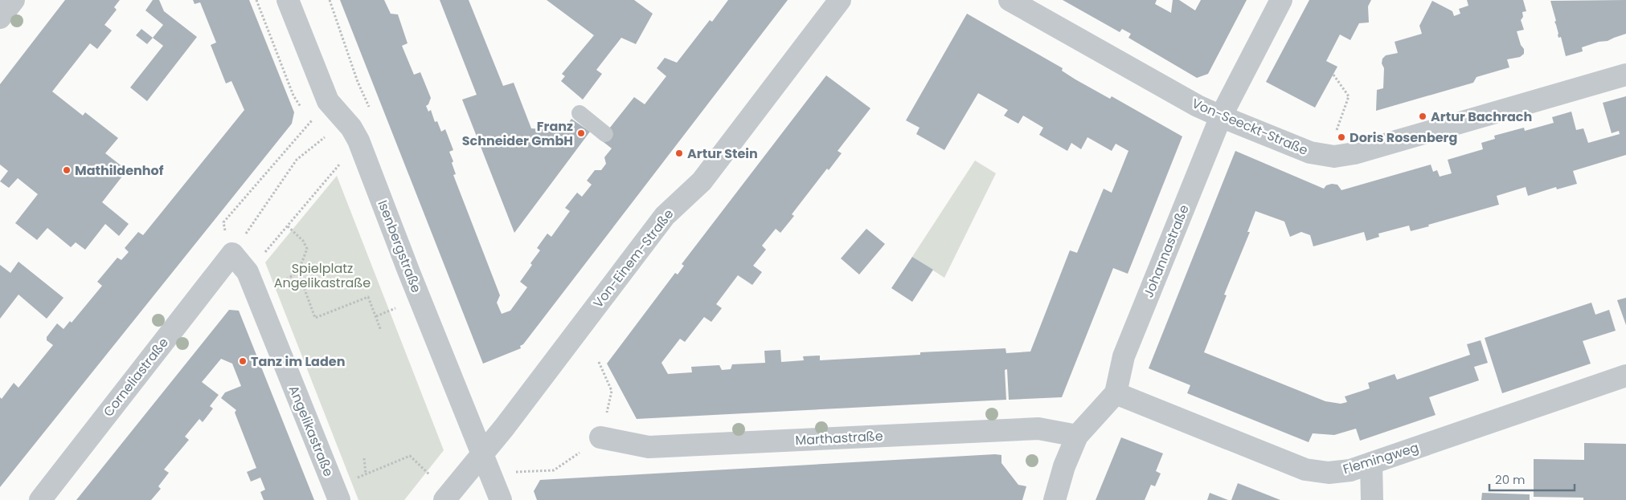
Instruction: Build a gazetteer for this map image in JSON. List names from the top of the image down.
{
  "streets": {
    "street": [
      "Von-Seeckt-Straße",
      "Isenbergstraße",
      "Johannastraße",
      "Von-Einem-Straße",
      "Corneliastraße",
      "Angelikastraße",
      "Marthastraße",
      "Flemingweg"
    ]
  },
  "crossings": [
    ["Von-Seeckt-Straße", "Johannastraße"],
    ["Isenbergstraße", "Von-Einem-Straße"],
    ["Johannastraße", "Marthastraße"],
    ["Johannastraße", "Flemingweg"],
    ["Corneliastraße", "Angelikastraße"]
  ],
  "parks": ["Spielplatz Angelikastraße"],
  "places": [
    "Artur Bachrach",
    "Franz Schneider GmbH",
    "Doris Rosenberg",
    "Artur Stein",
    "Mathildenhof",
    "Tanz im Laden"
  ],
  "scale_bar": "20 m"
}
